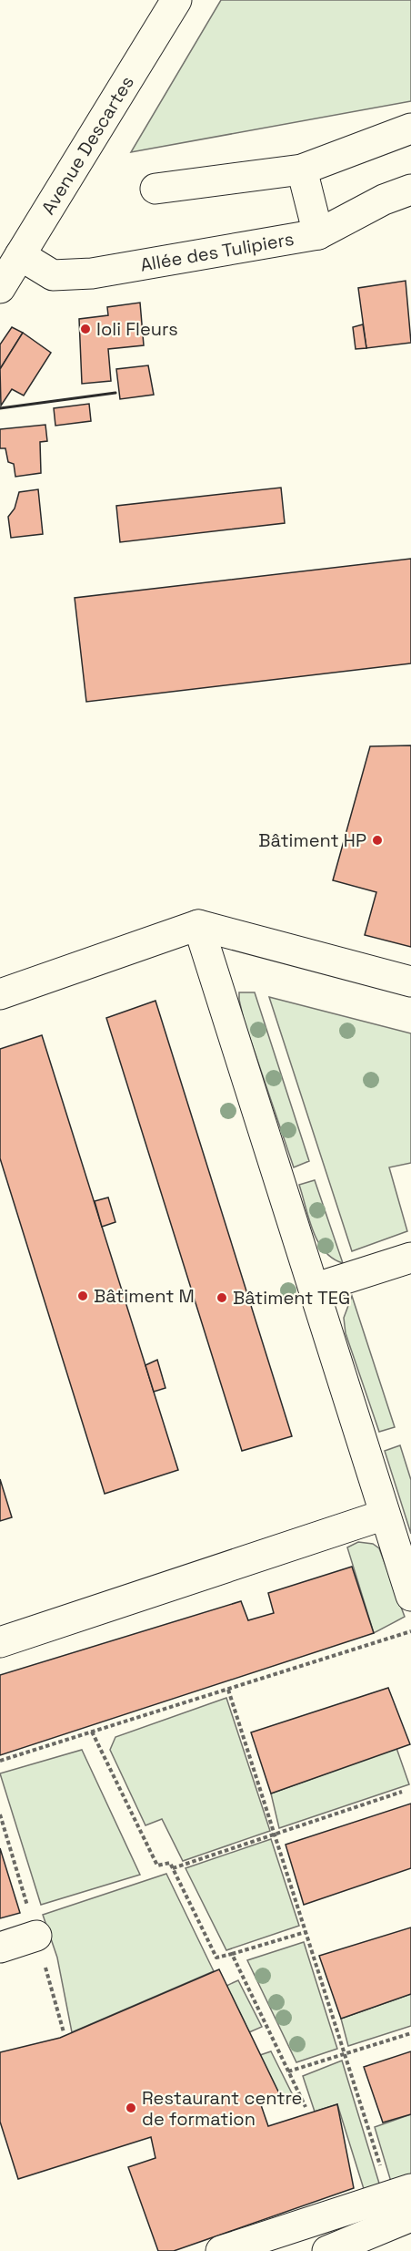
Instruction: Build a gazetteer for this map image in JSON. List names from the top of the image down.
{
  "streets": {
    "street": ["Avenue Descartes", "Allée des Tulipiers"]
  },
  "crossings": [
    ["Avenue Descartes", "Allée des Tulipiers"]
  ],
  "places": [
    "Ioli Fleurs",
    "Bâtiment HP",
    "Bâtiment M",
    "Bâtiment TEG",
    "Restaurant centre de formation"
  ]
}
